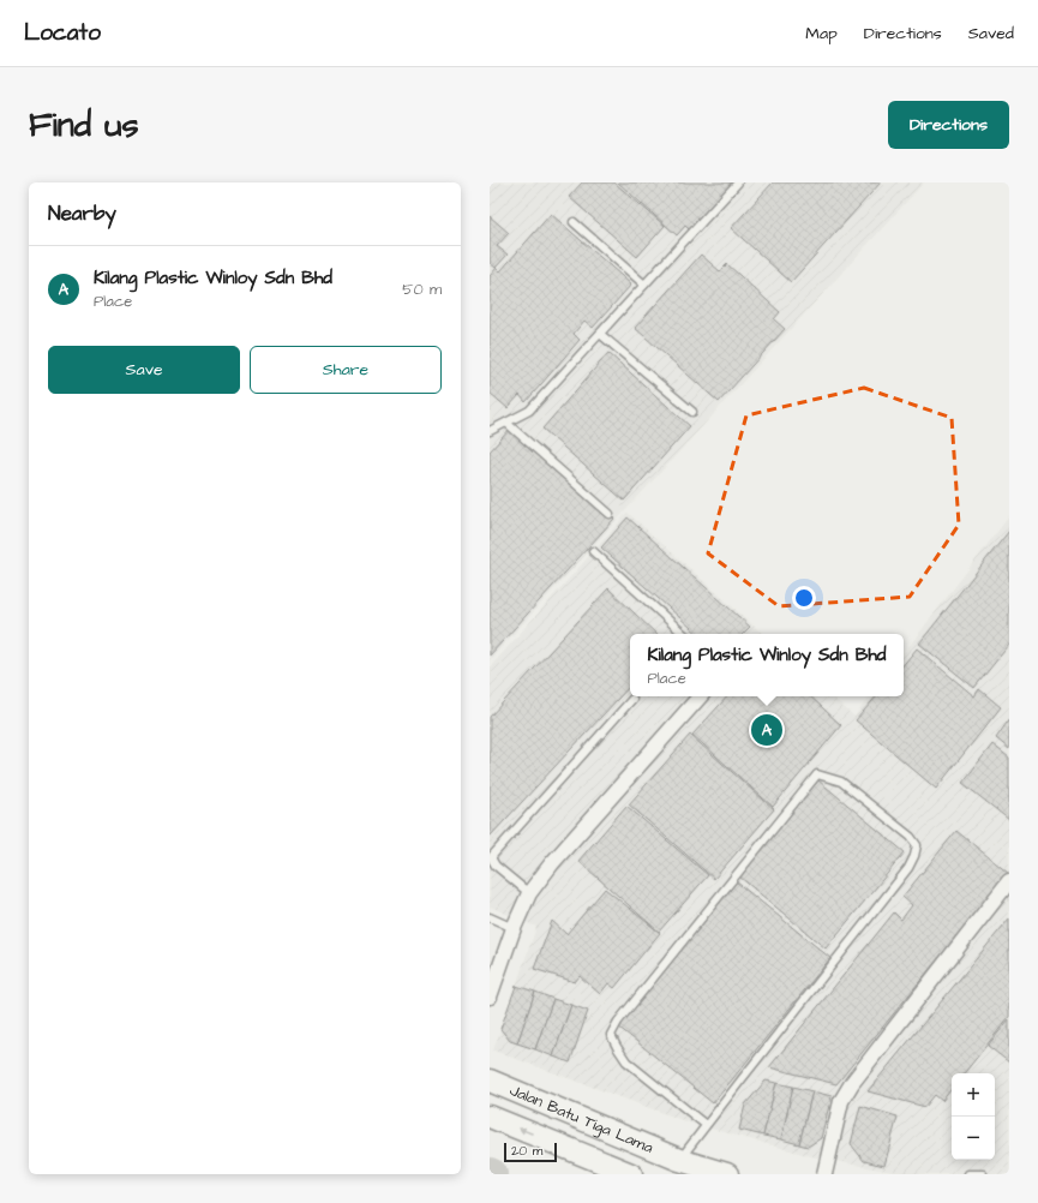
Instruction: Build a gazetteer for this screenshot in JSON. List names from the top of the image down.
{
  "streets": {
    "main road": ["Jalan Batu Tiga Lama"]
  },
  "scale_bar": "20 m",
  "page": {
    "header": "Locato",
    "nav": ["Map", "Directions", "Saved"],
    "buttons": [
      "Directions",
      ["Save", "Share"]
    ],
    "title": "Find us",
    "heading": "Nearby",
    "list": [
      {
        "mark": "A",
        "name": "Kilang Plastic Winloy Sdn Bhd",
        "note": "Place",
        "value": "50 m"
      }
    ],
    "popup": ["Kilang Plastic Winloy Sdn Bhd", "Place"],
    "pins": "A",
    "map_buttons": ["+", "−"],
    "scale": "20 m"
  }
}
